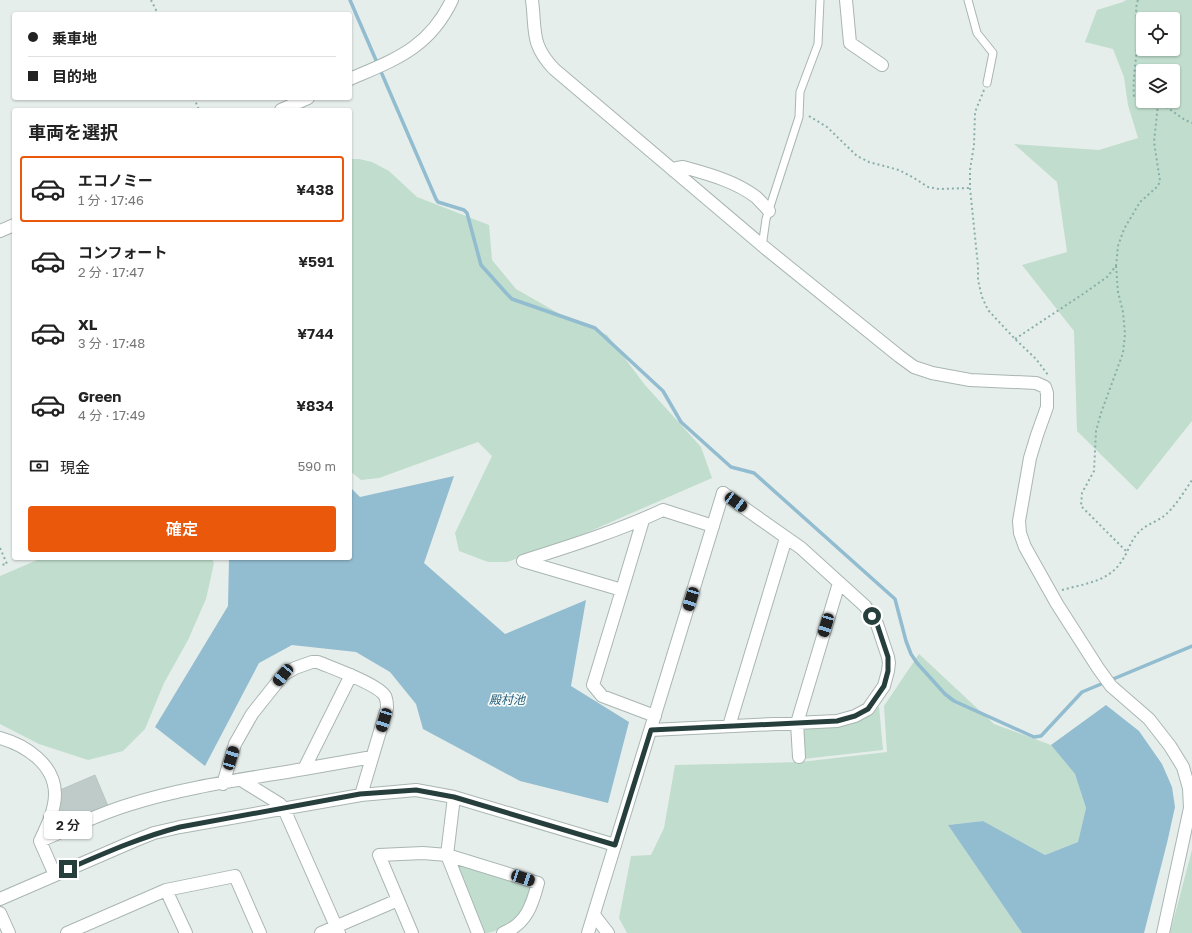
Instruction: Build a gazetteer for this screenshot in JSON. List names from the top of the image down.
{
  "water": ["殿村池"],
  "page": {
    "banner": ["乗車地", "目的地"],
    "heading": "車両を選択",
    "list": [
      {
        "name": "エコノミー",
        "note": "1 分 · 17:46",
        "value": "¥438"
      },
      {
        "name": "コンフォート",
        "note": "2 分 · 17:47",
        "value": "¥591"
      },
      {
        "name": "XL",
        "note": "3 分 · 17:48",
        "value": "¥744"
      },
      {
        "name": "Green",
        "note": "4 分 · 17:49",
        "value": "¥834"
      }
    ],
    "pay": ["現金", "590 m"],
    "buttons": "確定",
    "bubble": "2 分"
  }
}
